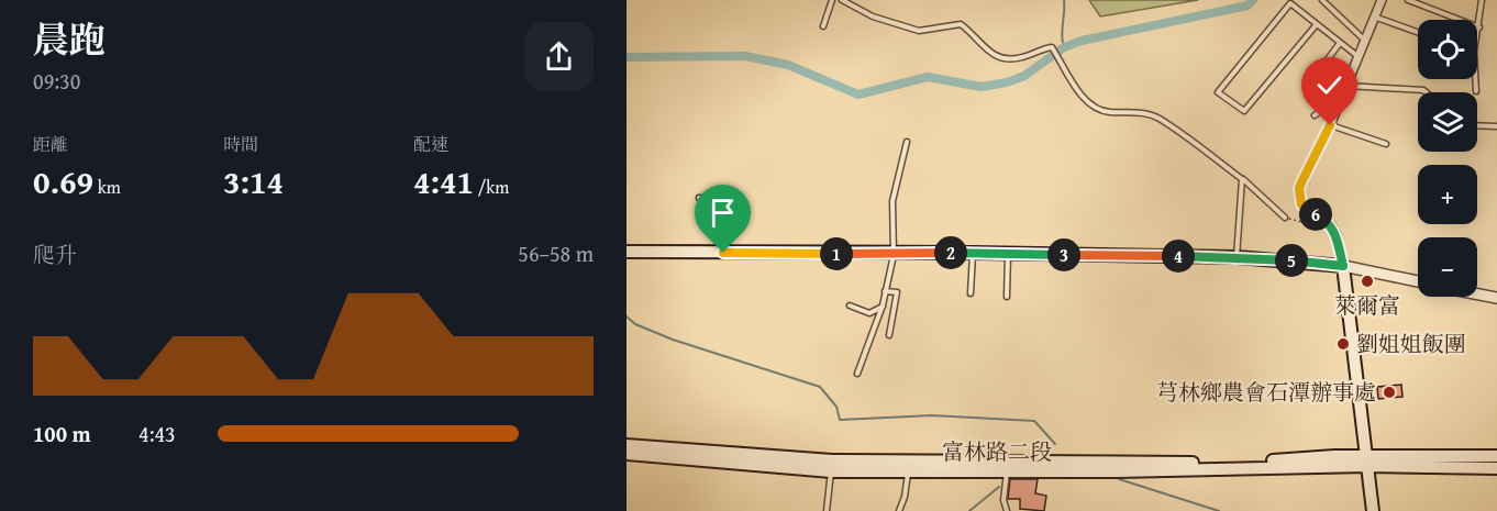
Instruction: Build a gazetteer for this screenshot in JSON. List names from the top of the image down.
{
  "streets": {
    "main road": ["富林路二段"]
  },
  "places": ["萊爾富", "劉姐姐飯團", "芎林鄉農會石潭辦事處"],
  "page": {
    "heading": ["晨跑", "09:30"],
    "map_buttons": ["+", "−"],
    "stats": [
      ["距離", "0.69 km"],
      ["時間", "3:14"],
      ["配速", "4:41 /km"]
    ],
    "pins": [
      "6",
      "2",
      "1",
      "3",
      "4",
      "5"
    ],
    "chart": ["爬升", "56–58 m"],
    "list": [
      {
        "name": "100 m",
        "note": "4:43"
      }
    ]
  }
}
